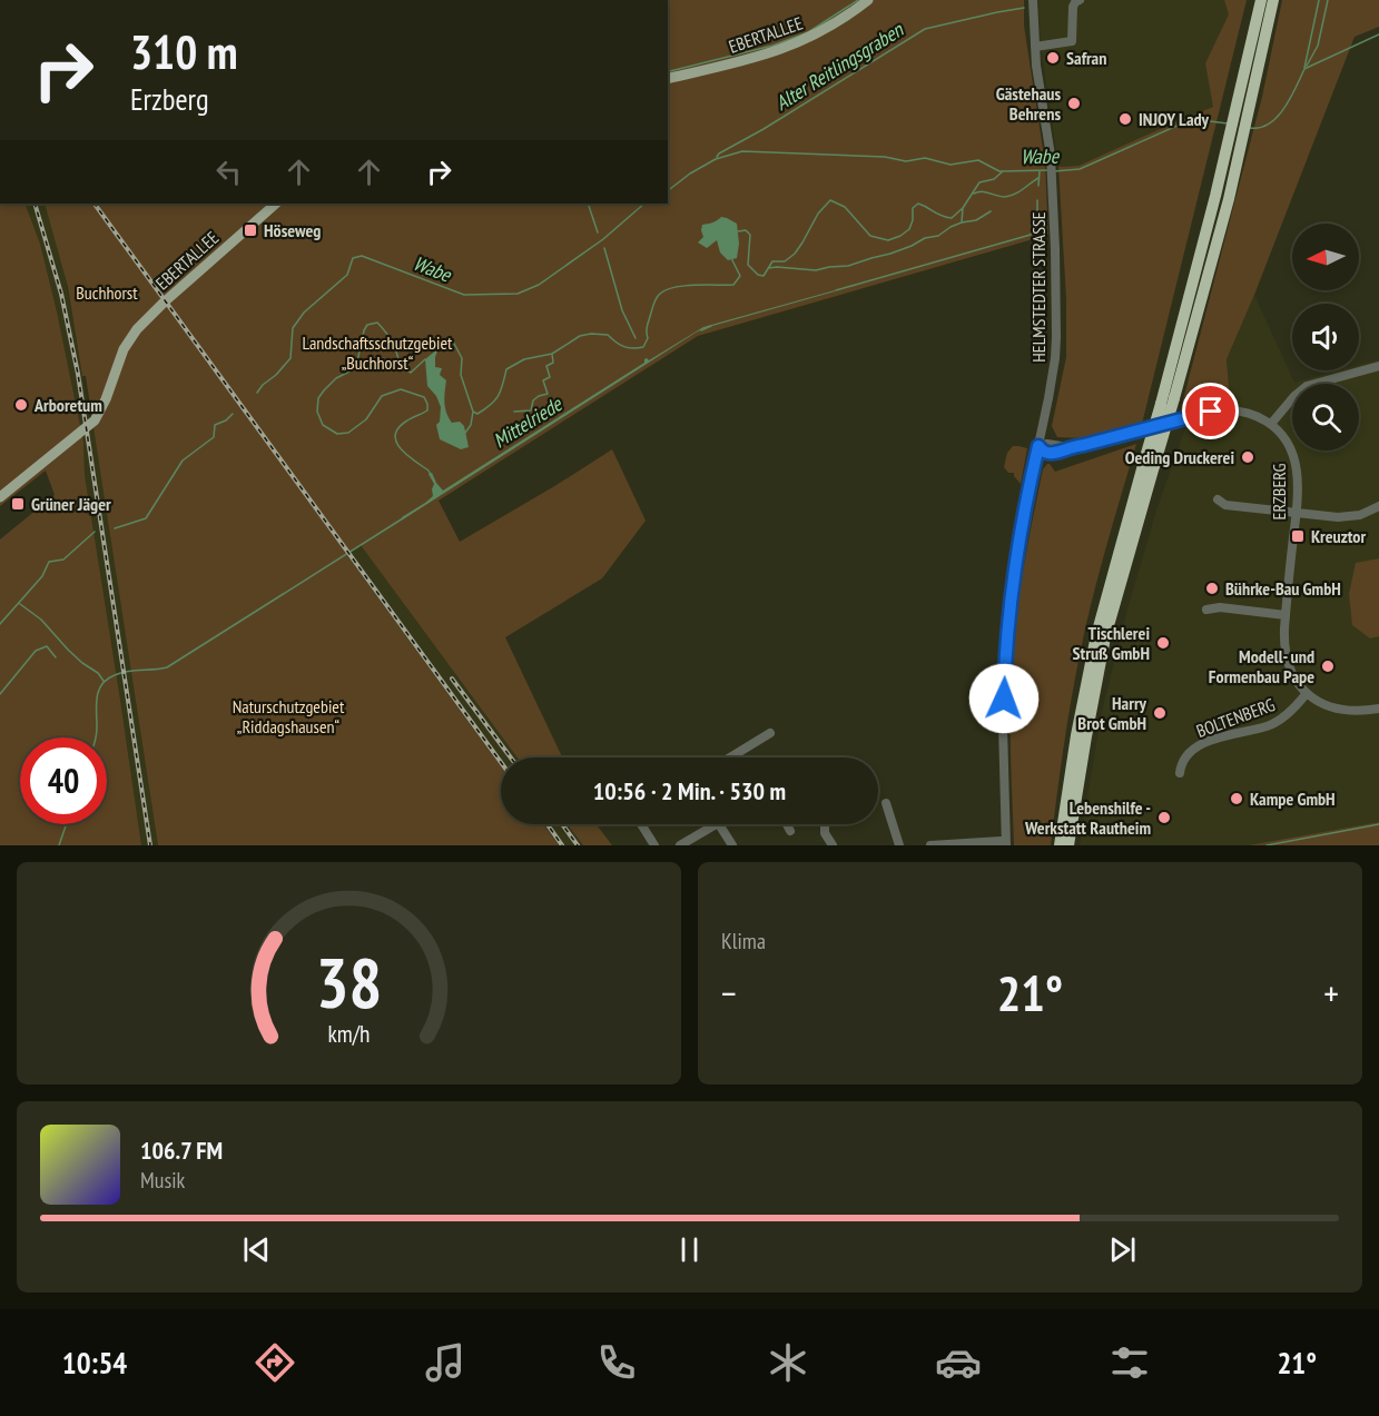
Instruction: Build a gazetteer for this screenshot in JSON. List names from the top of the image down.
{
  "streets": {
    "main road": ["EBERTALLEE"],
    "street": ["HELMSTEDTER STRASSE", "ERZBERG", "BOLTENBERG"]
  },
  "crossings": [
    ["ERZBERG", "BOLTENBERG"]
  ],
  "water": ["Alter Reitlingsgraben", "Wabe", "Mittelriede"],
  "parks": ["Buchhorst", "Landschaftsschutzgebiet „Buchhorst“", "Naturschutzgebiet „Riddagshausen“"],
  "places": {
    "other": [
      "Safran",
      "Gästehaus Behrens",
      "INJOY Lady",
      "Arboretum",
      "Oeding Druckerei",
      "Bührke-Bau GmbH",
      "Tischlerei Struß GmbH",
      "Modell- und Formenbau Pape",
      "Harry Brot GmbH",
      "Kampe GmbH",
      "Lebenshilfe - Werkstatt Rautheim"
    ],
    "transit": ["Höseweg", "Grüner Jäger", "Kreuztor"]
  },
  "north": "left",
  "page": {
    "turn": ["310 m", "Erzberg"],
    "limit": "40",
    "trip": "10:56 · 2 Min. · 530 m",
    "tile": "Klima",
    "heat": ["−", "21°", "+"],
    "song": ["106.7 FM", "Musik"],
    "tabs": ["10:54", "21°"],
    "gauge": ["38", "km/h"]
  }
}
